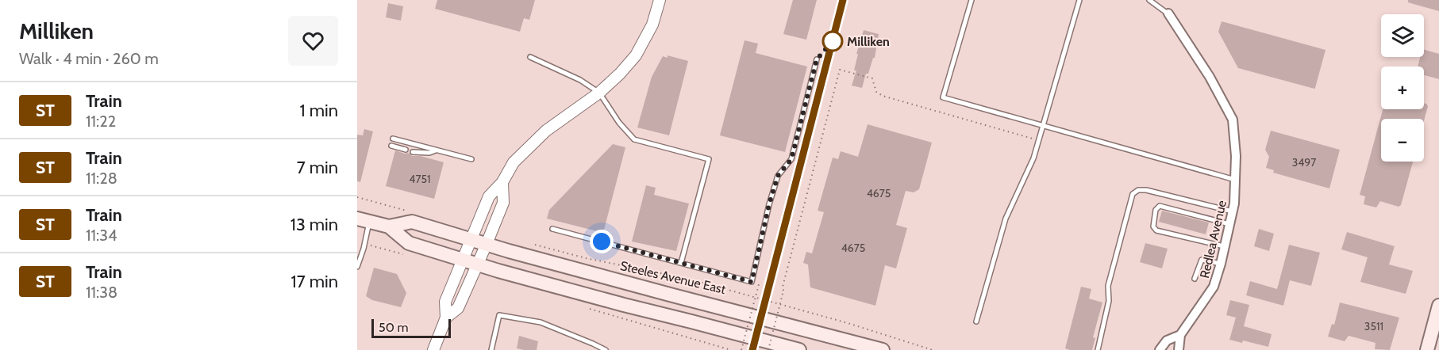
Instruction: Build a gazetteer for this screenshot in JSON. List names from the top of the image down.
{
  "streets": {
    "main road": ["Steeles Avenue East"],
    "street": ["Redlea Avenue"]
  },
  "places": ["Milliken"],
  "house_numbers": [
    "3497",
    "4751",
    "4675",
    "4675",
    "3511"
  ],
  "scale_bar": "50 m",
  "page": {
    "heading": ["Milliken", "Walk · 4 min · 260 m"],
    "map_buttons": ["+", "−"],
    "list": [
      {
        "mark": "ST",
        "name": "Train",
        "note": "11:22",
        "value": "1 min"
      },
      {
        "mark": "ST",
        "name": "Train",
        "note": "11:28",
        "value": "7 min"
      },
      {
        "mark": "ST",
        "name": "Train",
        "note": "11:34",
        "value": "13 min"
      },
      {
        "mark": "ST",
        "name": "Train",
        "note": "11:38",
        "value": "17 min"
      }
    ],
    "scale": "50 m"
  }
}
